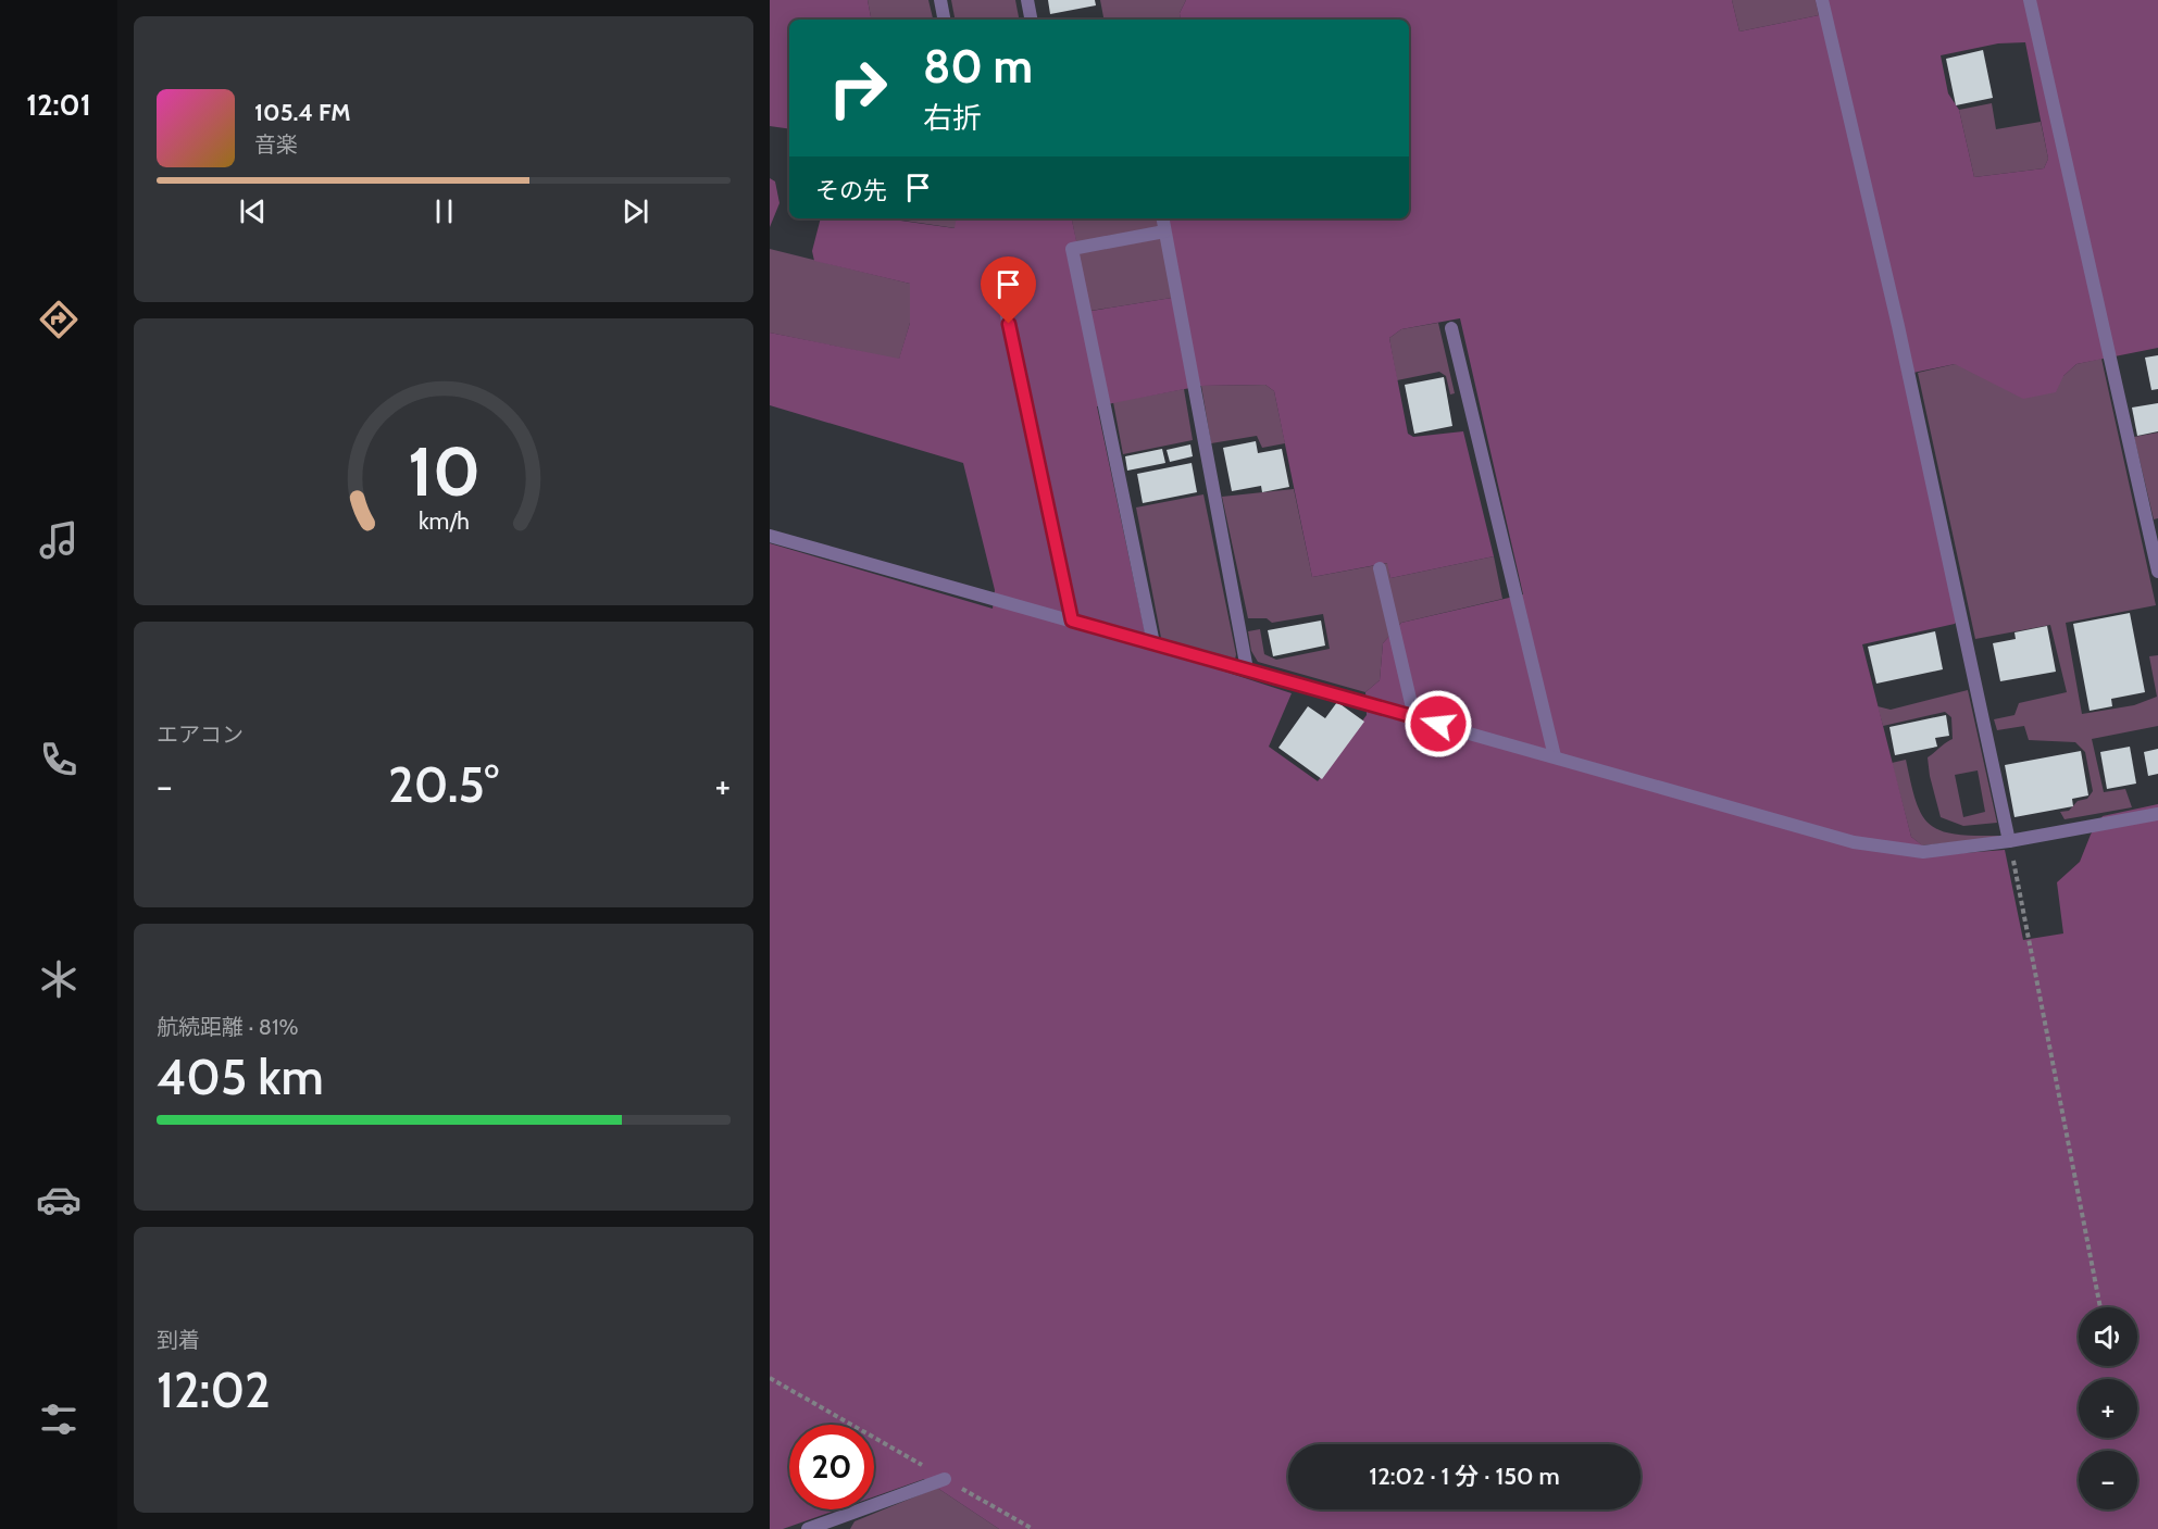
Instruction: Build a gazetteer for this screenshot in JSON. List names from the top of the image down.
{
  "page": {
    "tabs": "12:01",
    "turn": ["80 m", "右折"],
    "song": ["105.4 FM", "音楽"],
    "then": "その先",
    "tile": [
      "エアコン",
      ["航続距離 · 81%", "405 km"],
      ["到着", "12:02"]
    ],
    "heat": ["−", "20.5°", "+"],
    "map_buttons": ["+", "−"],
    "limit": "20",
    "trip": "12:02 · 1 分 · 150 m",
    "gauge": ["10", "km/h"]
  }
}
